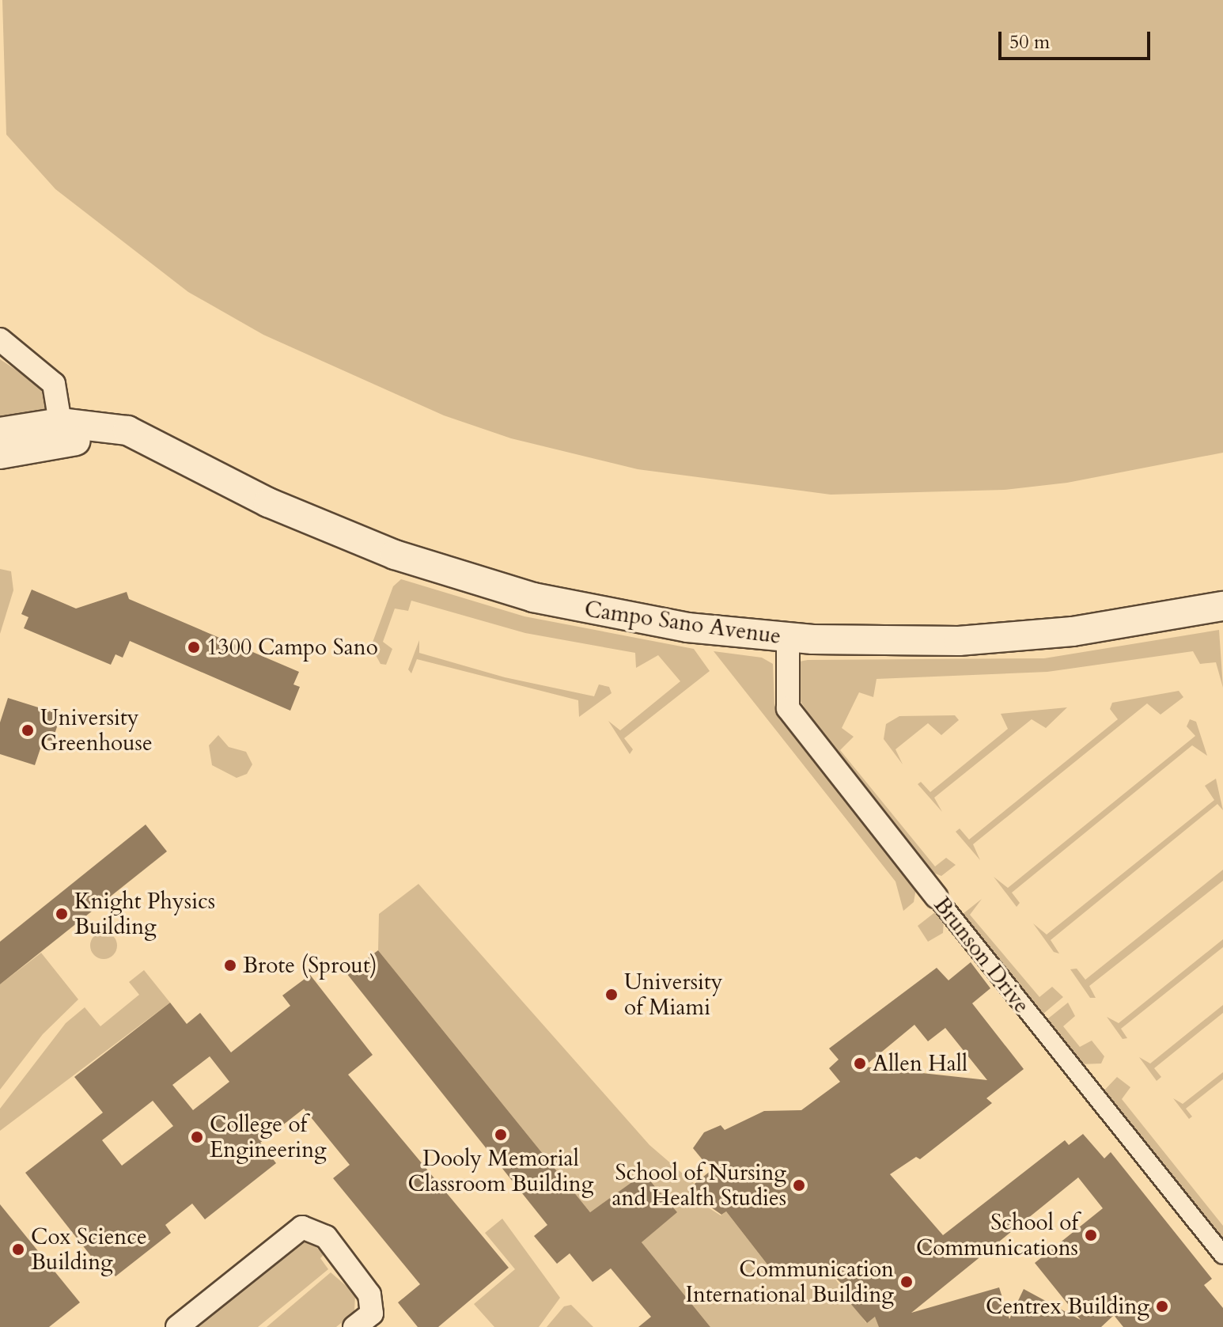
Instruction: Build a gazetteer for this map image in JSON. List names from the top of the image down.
{
  "streets": {
    "street": ["Campo Sano Avenue", "Brunson Drive"]
  },
  "crossings": [
    ["Campo Sano Avenue", "Brunson Drive"]
  ],
  "places": [
    "1300 Campo Sano",
    "University Greenhouse",
    "Knight Physics Building",
    "Brote (Sprout)",
    "University of Miami",
    "Allen Hall",
    "Dooly Memorial Classroom Building",
    "College of Engineering",
    "School of Nursing and Health Studies",
    "School of Communications",
    "Cox Science Building",
    "Communication International Building",
    "Centrex Building"
  ],
  "scale_bar": "50 m"
}
